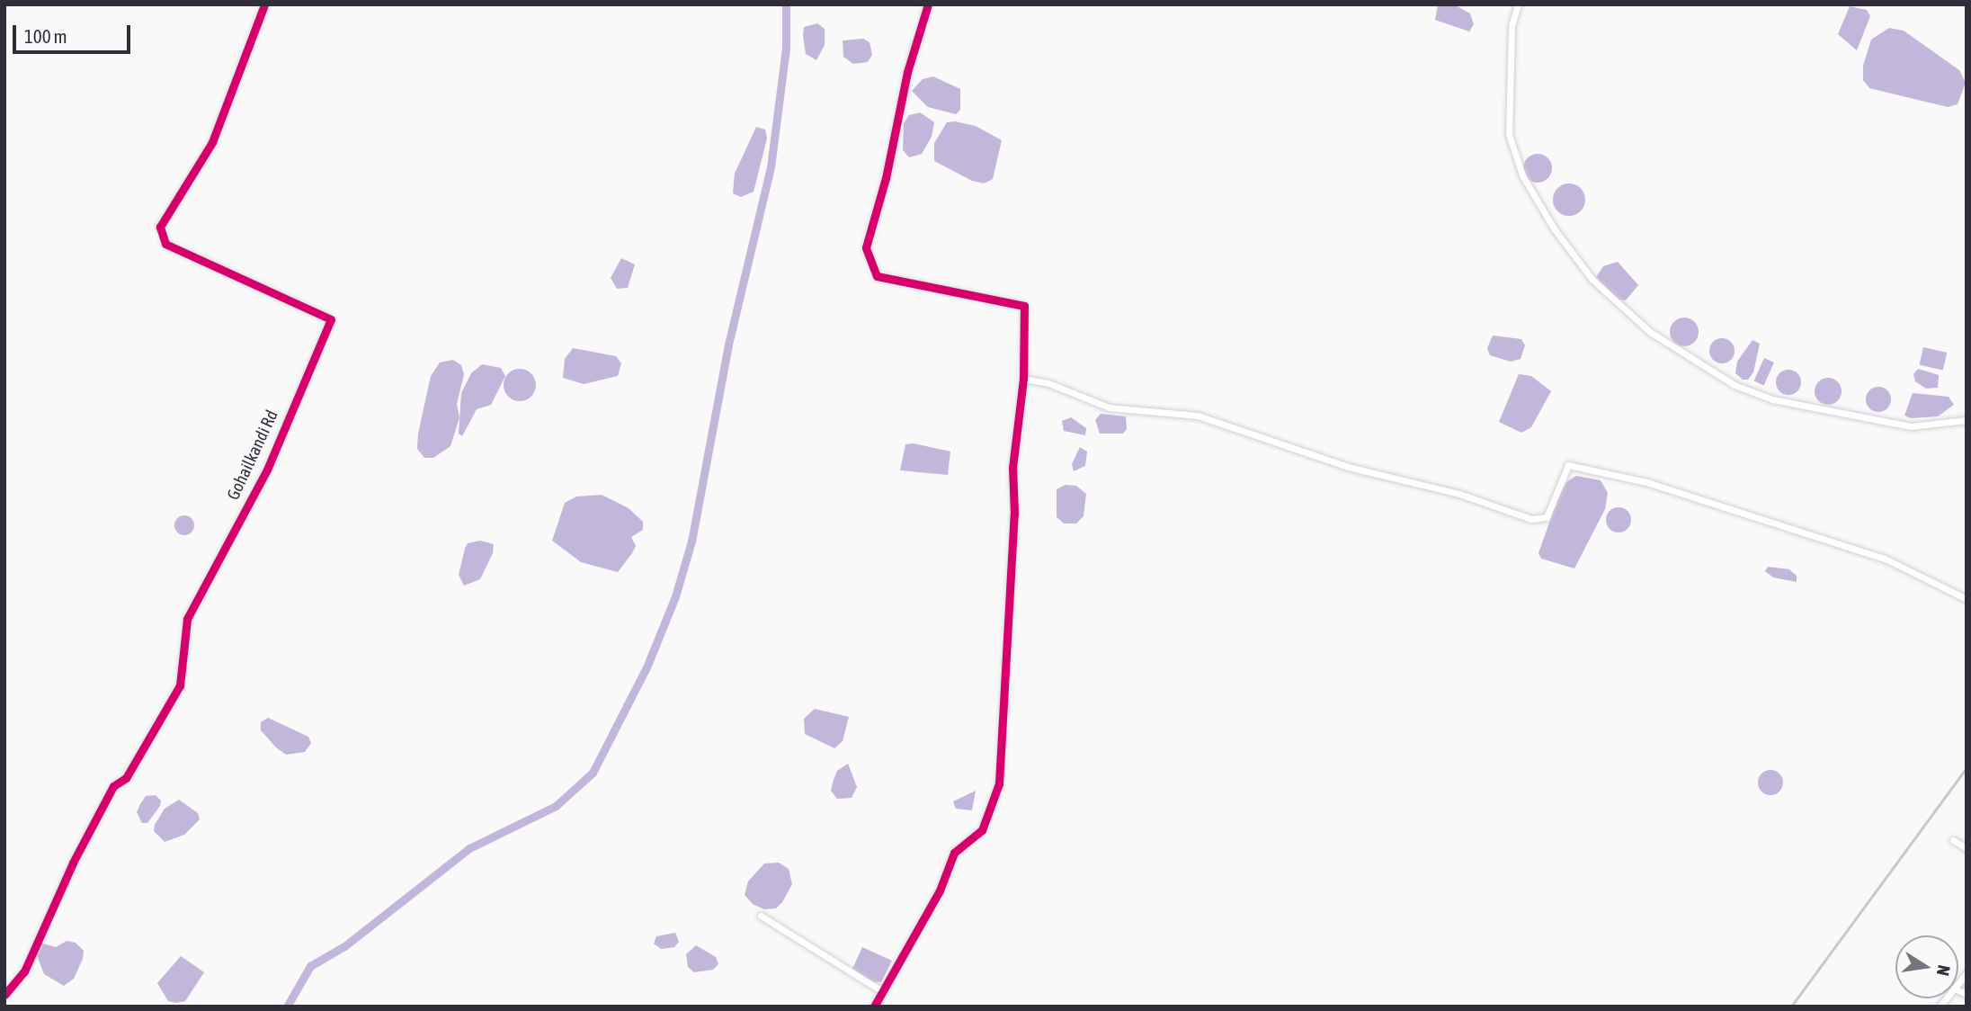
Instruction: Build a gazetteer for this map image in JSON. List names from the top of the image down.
{
  "streets": {
    "street": ["Gohailkandi Rd"]
  },
  "scale_bar": "100 m",
  "north": "right"
}
